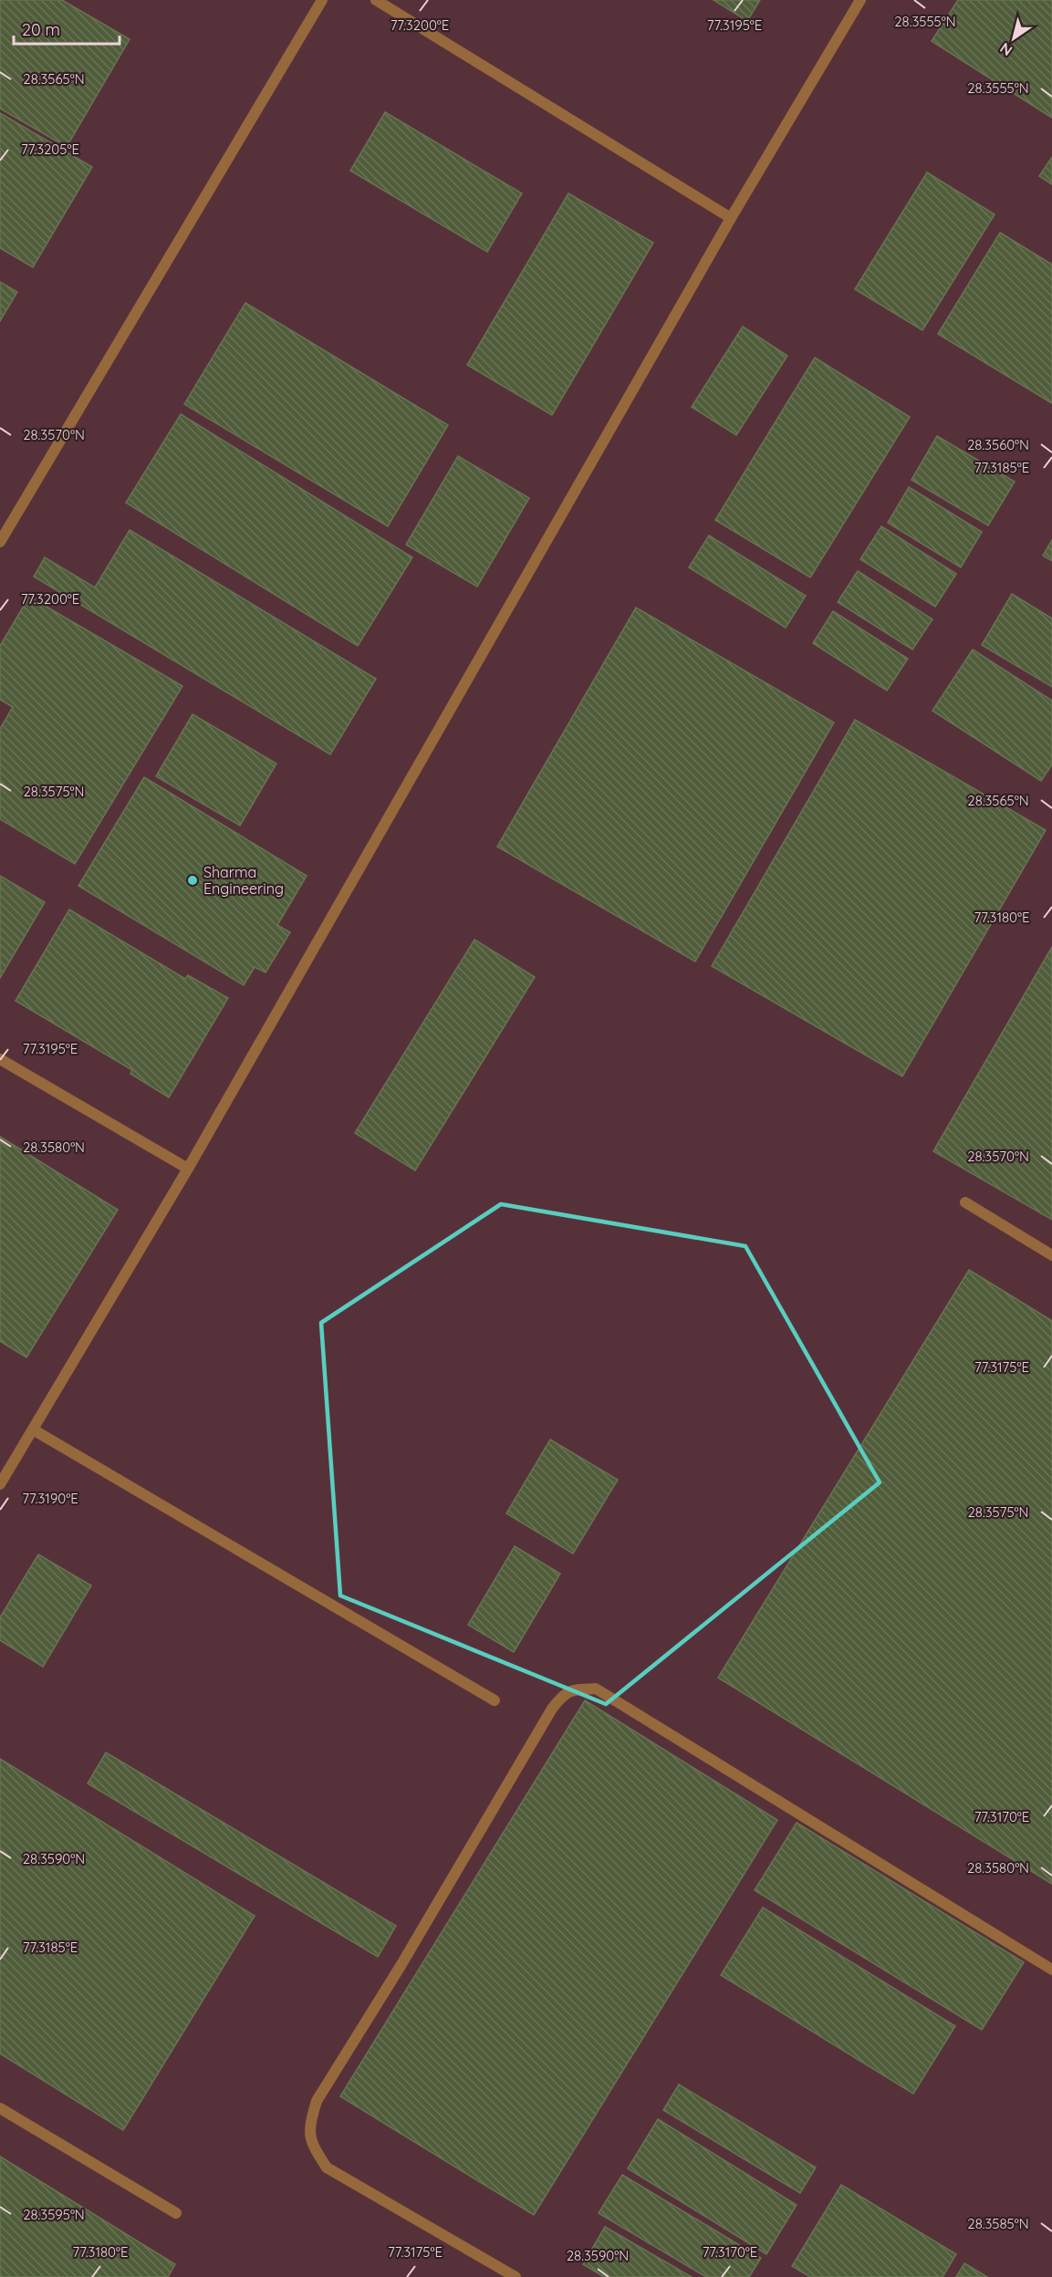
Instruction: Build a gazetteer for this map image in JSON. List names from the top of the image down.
{
  "places": ["Sharma Engineering"],
  "scale_bar": "20 m",
  "north": "bottom left",
  "coordinates": [
    "28.3555°N",
    "77.3200°E",
    "77.3195°E",
    "28.3565°N",
    "77.3205°E",
    "28.3570°N",
    "28.3560°N",
    "77.3185°E",
    "28.3575°N",
    "77.3180°E",
    "28.3580°N",
    "77.3175°E",
    "77.3190°E",
    "77.3170°E",
    "28.3590°N",
    "28.3595°N",
    "28.3585°N"
  ]
}
